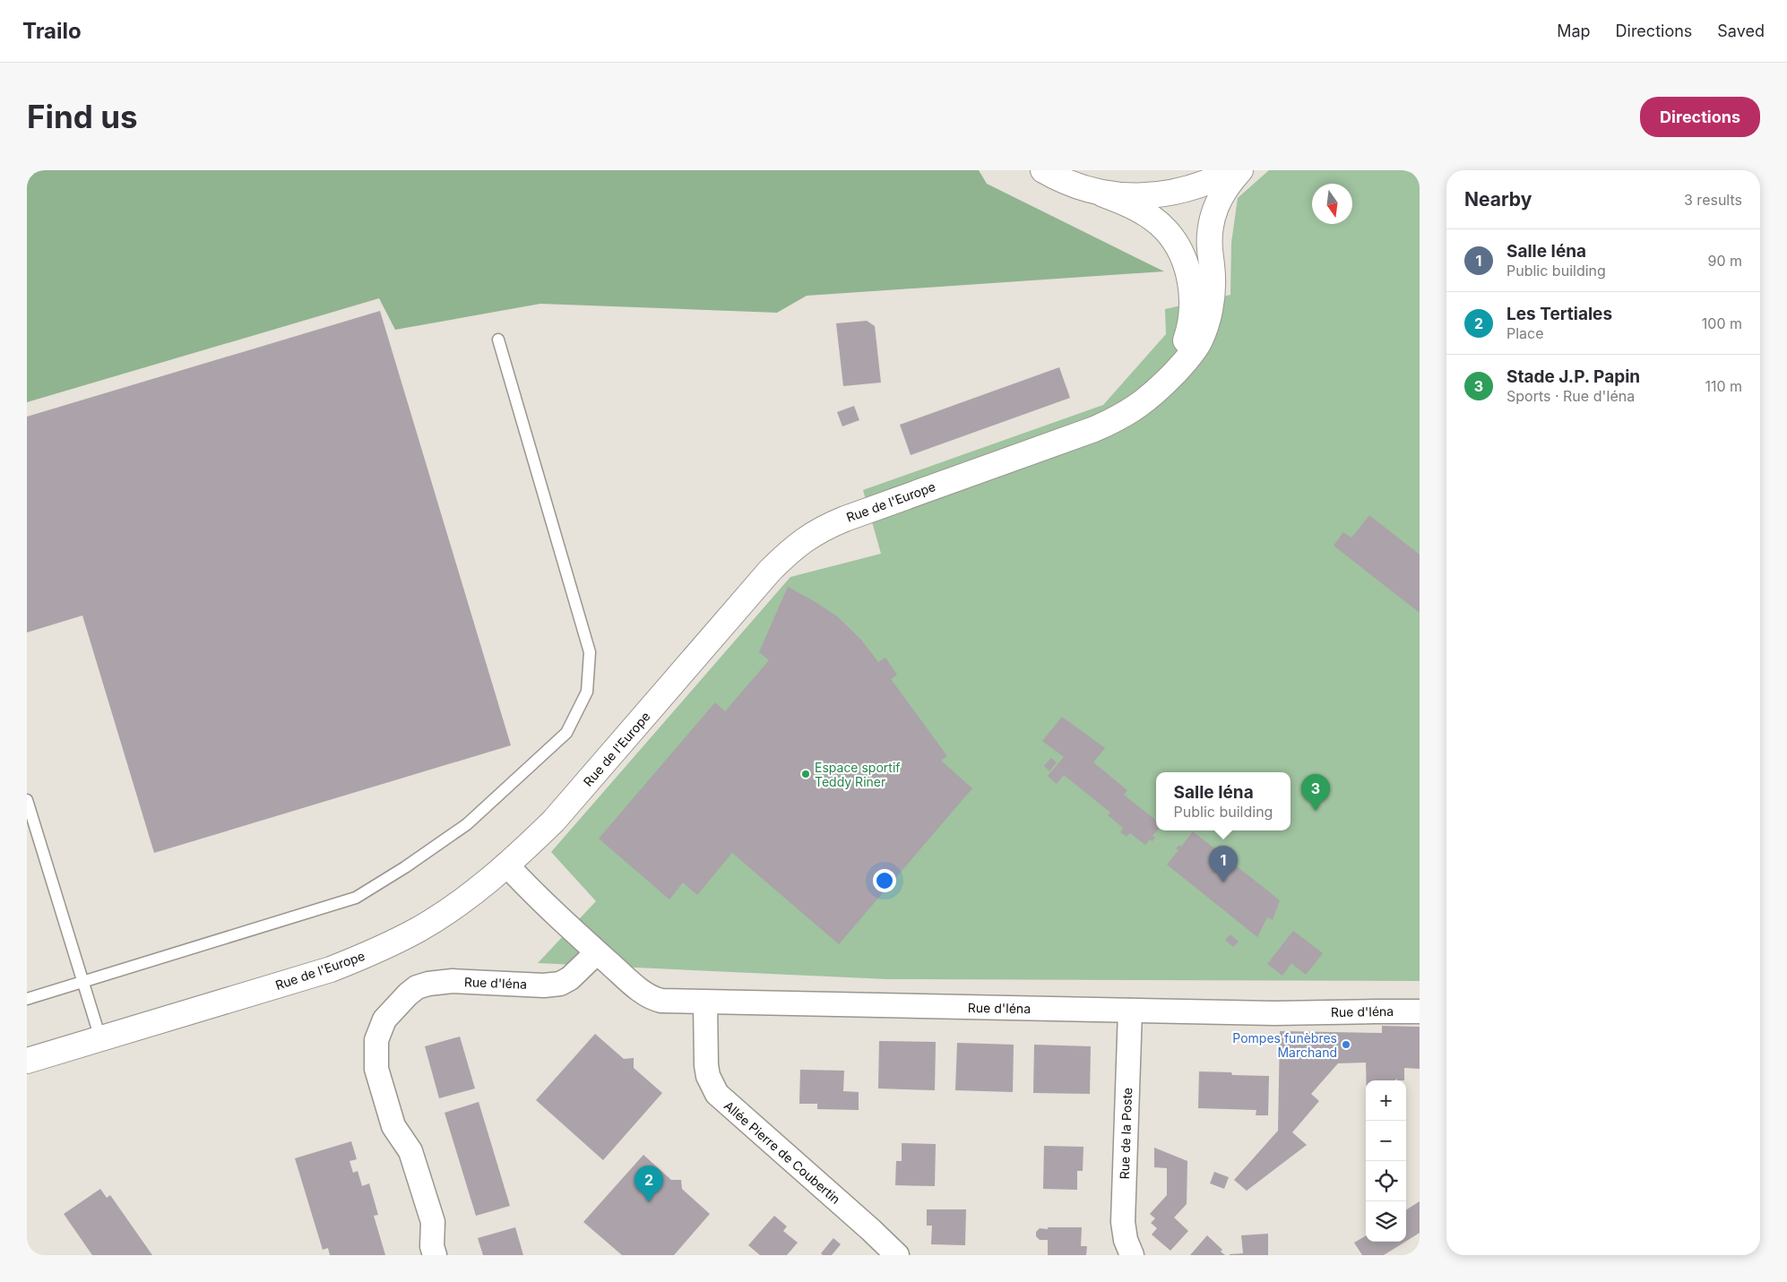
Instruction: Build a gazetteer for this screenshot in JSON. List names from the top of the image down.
{
  "streets": {
    "street": [
      "Rue de l'Europe",
      "Rue d'Iéna",
      "Rue de la Poste",
      "Allée Pierre de Coubertin"
    ]
  },
  "crossings": [
    ["Rue de l'Europe", "Rue d'Iéna"],
    ["Rue d'Iéna", "Rue de la Poste"],
    ["Rue d'Iéna", "Allée Pierre de Coubertin"]
  ],
  "places": ["Espace sportif Teddy Riner", "Pompes funèbres Marchand"],
  "north": "bottom",
  "page": {
    "header": "Trailo",
    "nav": ["Map", "Directions", "Saved"],
    "buttons": "Directions",
    "title": "Find us",
    "heading": ["Nearby", "3 results"],
    "list": [
      {
        "mark": "1",
        "name": "Salle Iéna",
        "note": "Public building",
        "value": "90 m"
      },
      {
        "mark": "2",
        "name": "Les Tertiales",
        "note": "Place",
        "value": "100 m"
      },
      {
        "mark": "3",
        "name": "Stade J.P. Papin",
        "note": "Sports · Rue d'Iéna",
        "value": "110 m"
      }
    ],
    "popup": ["Salle Iéna", "Public building"],
    "pins": ["3", "1", "2"],
    "map_buttons": ["+", "−"]
  }
}
